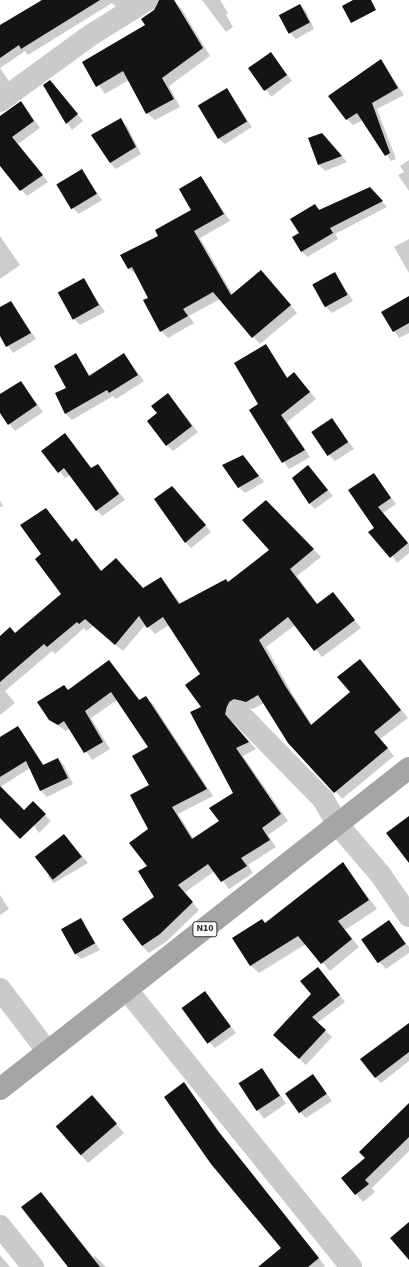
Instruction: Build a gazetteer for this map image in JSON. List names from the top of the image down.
{
  "streets": {
    "main road": ["N10"]
  }
}
